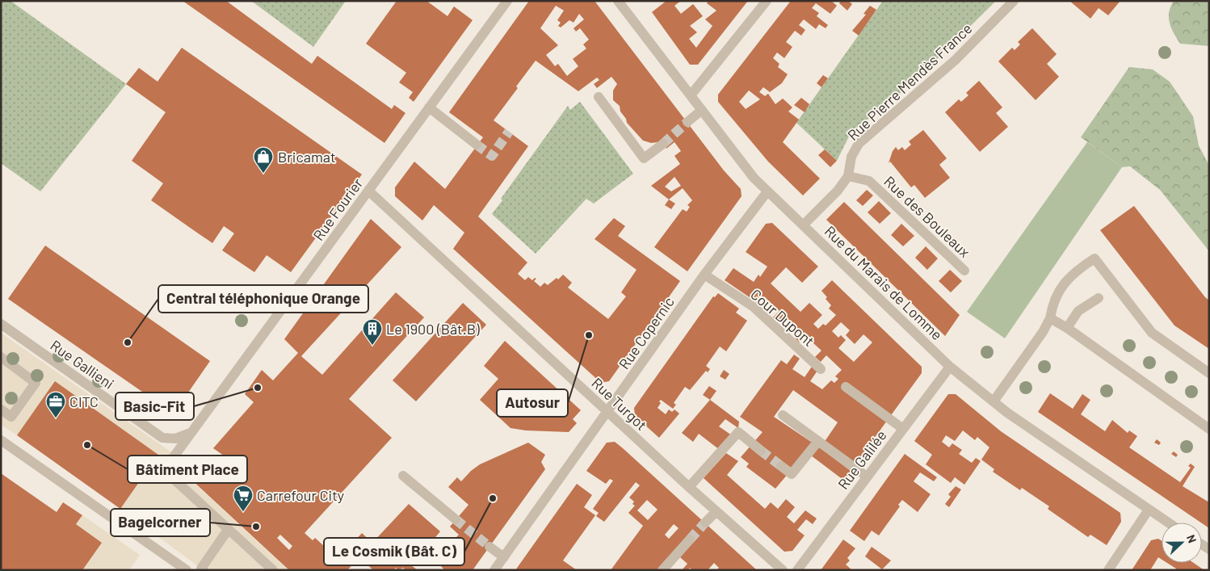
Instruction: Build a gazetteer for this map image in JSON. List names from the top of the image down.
{
  "streets": {
    "street": [
      "Rue Pierre Mendès France",
      "Rue Fourier",
      "Rue des Bouleaux",
      "Rue du Marais de Lomme",
      "Cour Dupont",
      "Rue Copernic",
      "Rue Gallieni",
      "Rue Turgot",
      "Rue Galilée"
    ]
  },
  "crossings": [
    ["Rue Pierre Mendès France", "Rue des Bouleaux"],
    ["Rue Pierre Mendès France", "Rue du Marais de Lomme"],
    ["Rue Fourier", "Rue Gallieni"],
    ["Rue Fourier", "Rue Turgot"],
    ["Rue du Marais de Lomme", "Rue Copernic"],
    ["Rue du Marais de Lomme", "Rue Galilée"],
    ["Cour Dupont", "Rue Copernic"],
    ["Rue Copernic", "Rue Turgot"]
  ],
  "places": {
    "shop": ["Bricamat"],
    "other": [
      "Autosur",
      "Central téléphonique Orange",
      "Basic-Fit",
      "Bâtiment Place",
      "Le Cosmik (Bât. C)",
      "Bagelcorner"
    ],
    "building": ["Le 1900 (Bât.B)"],
    "office": ["CITC"],
    "supermarket": ["Carrefour City"]
  },
  "north": "right"
}
